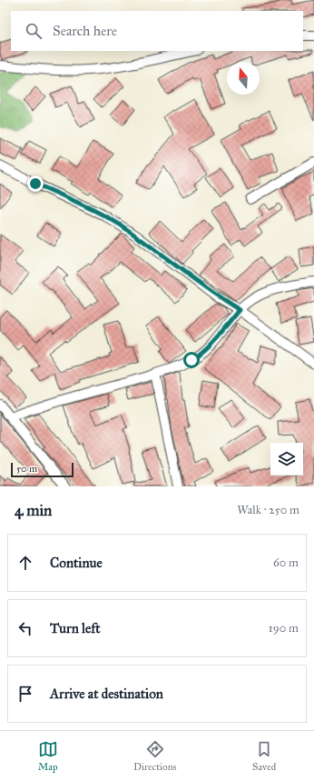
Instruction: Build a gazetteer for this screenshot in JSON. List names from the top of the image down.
{
  "scale_bar": "50 m",
  "north": "top",
  "page": {
    "search": "Search here",
    "scale": "50 m",
    "heading": ["4 min", "Walk · 250 m"],
    "list": [
      ["Continue", "60 m"],
      ["Turn left", "190 m"],
      "Arrive at destination"
    ],
    "nav": ["Map", "Directions", "Saved"]
  }
}
